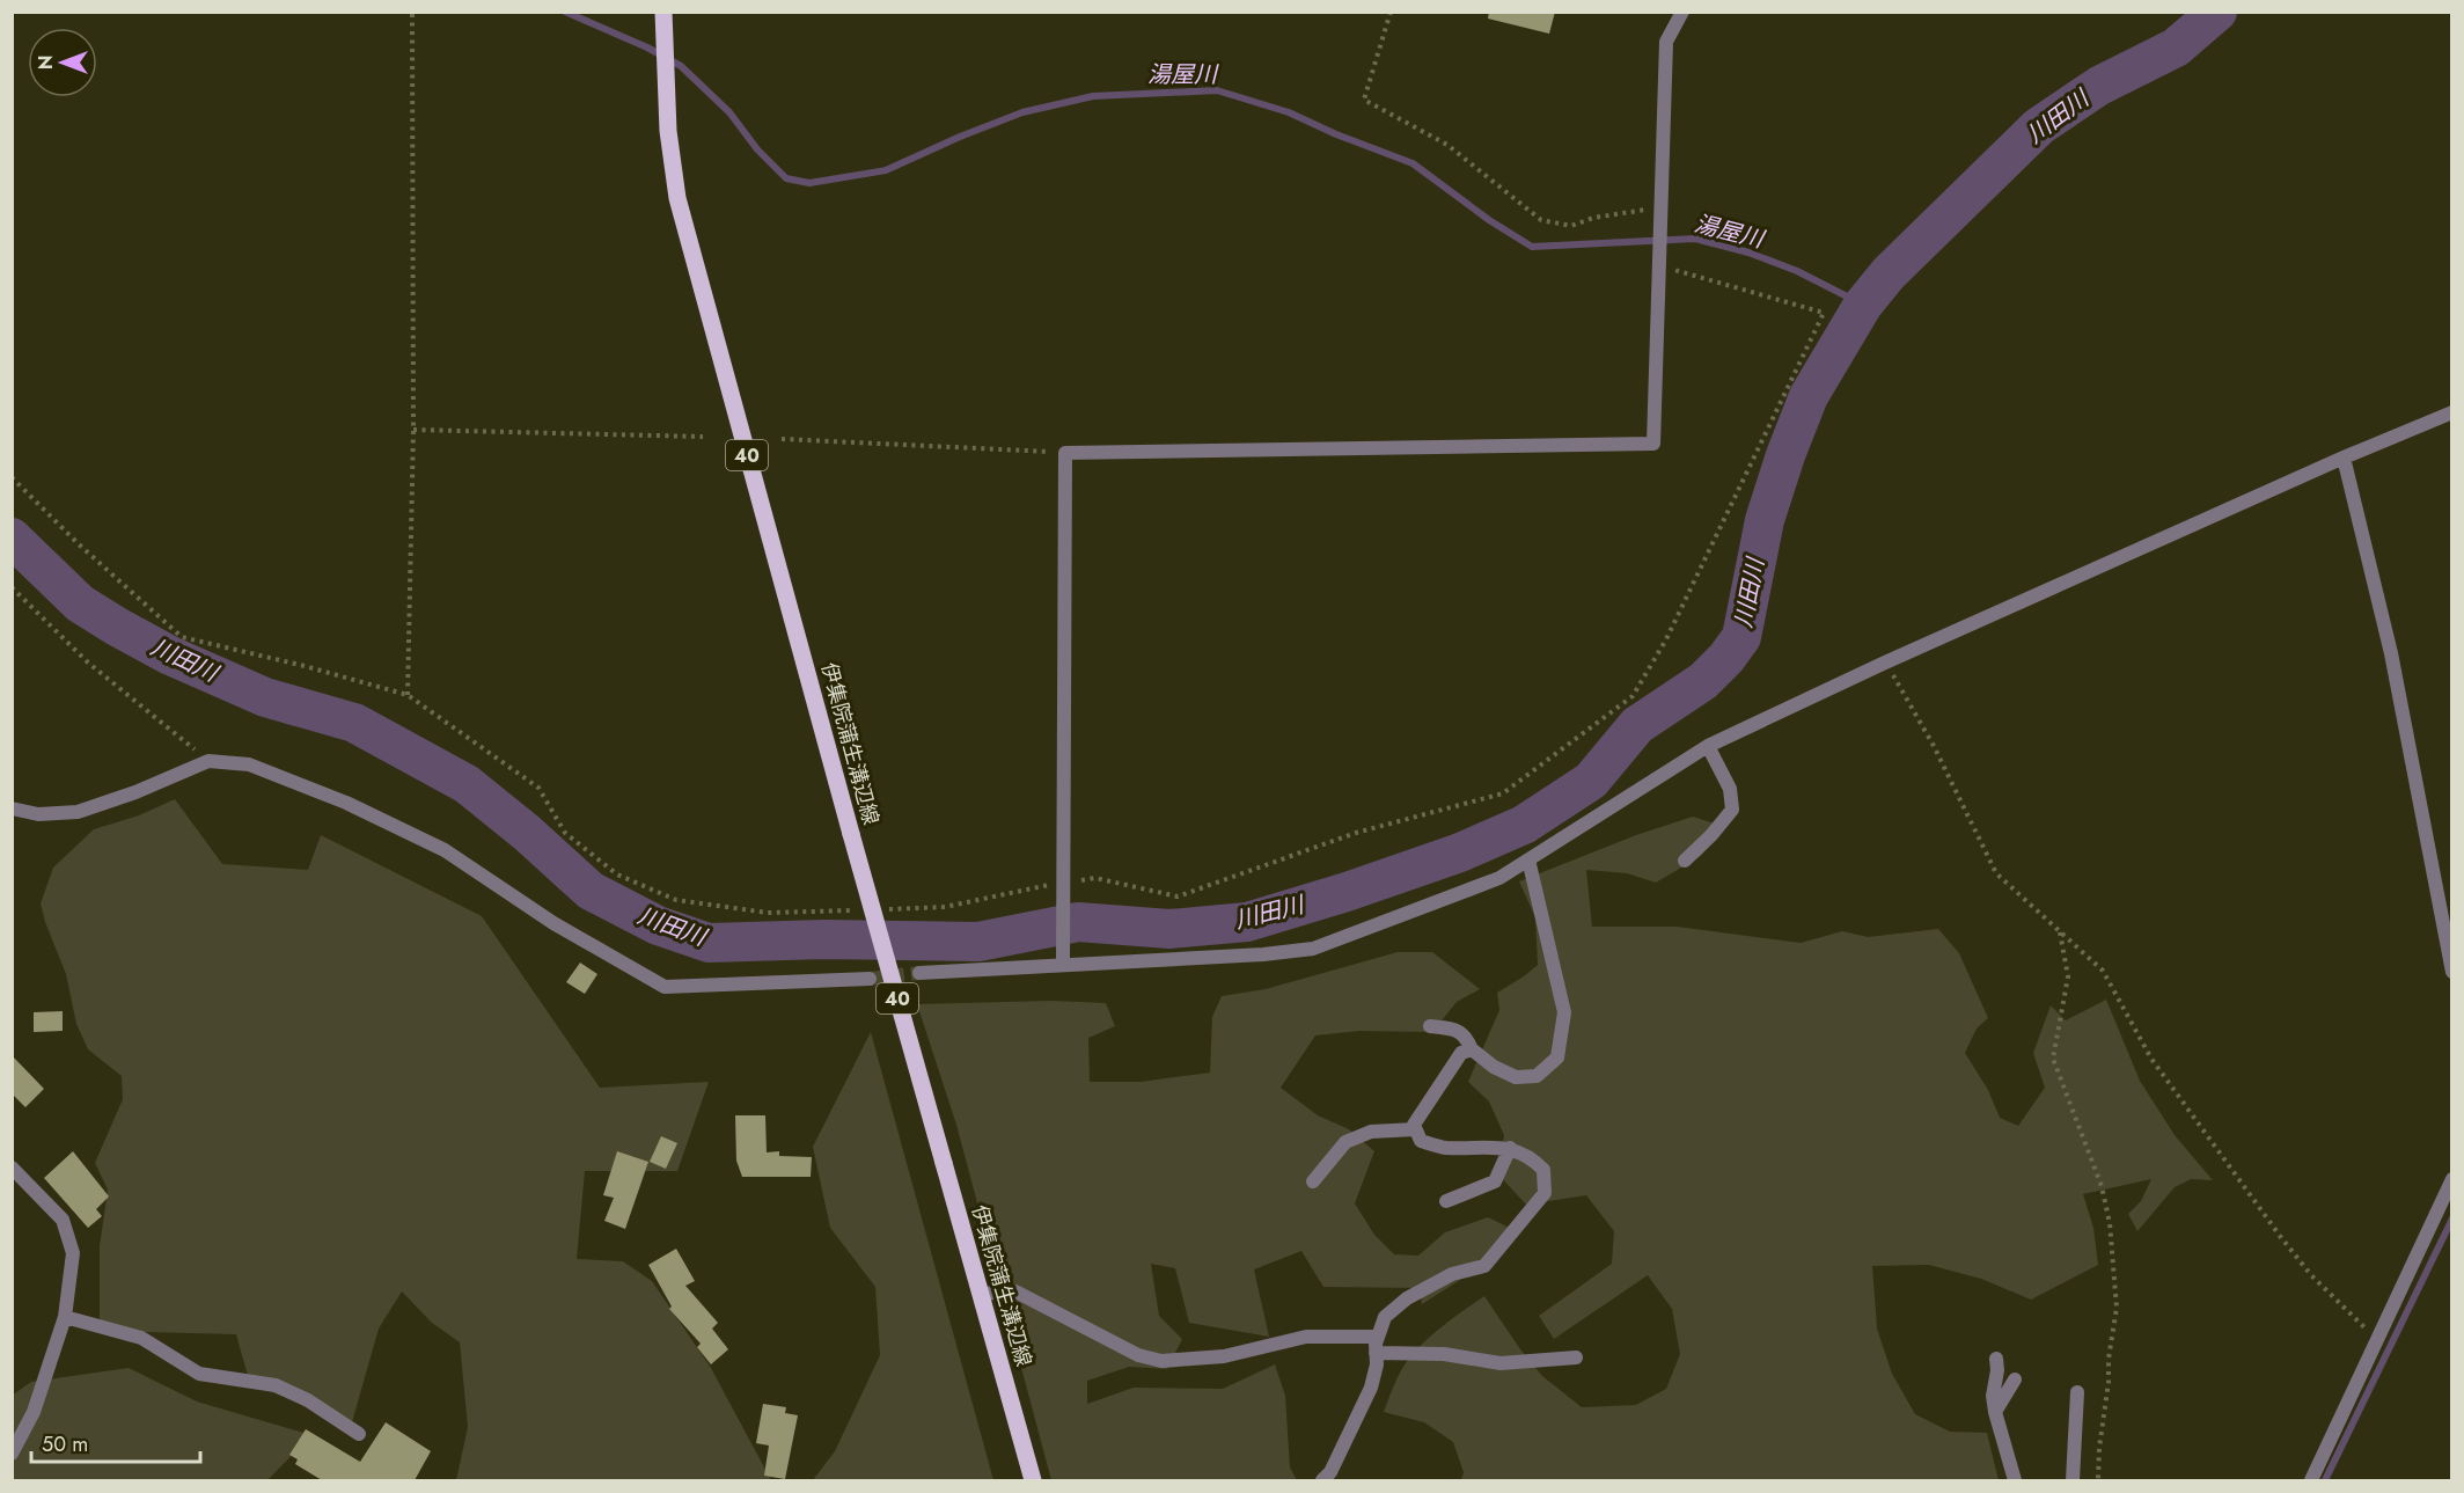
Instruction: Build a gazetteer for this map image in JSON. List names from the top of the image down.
{
  "streets": {
    "main road": ["40", "伊集院蒲生溝辺線"]
  },
  "water": ["湯屋川", "川田川"],
  "scale_bar": "50 m",
  "north": "left"
}
